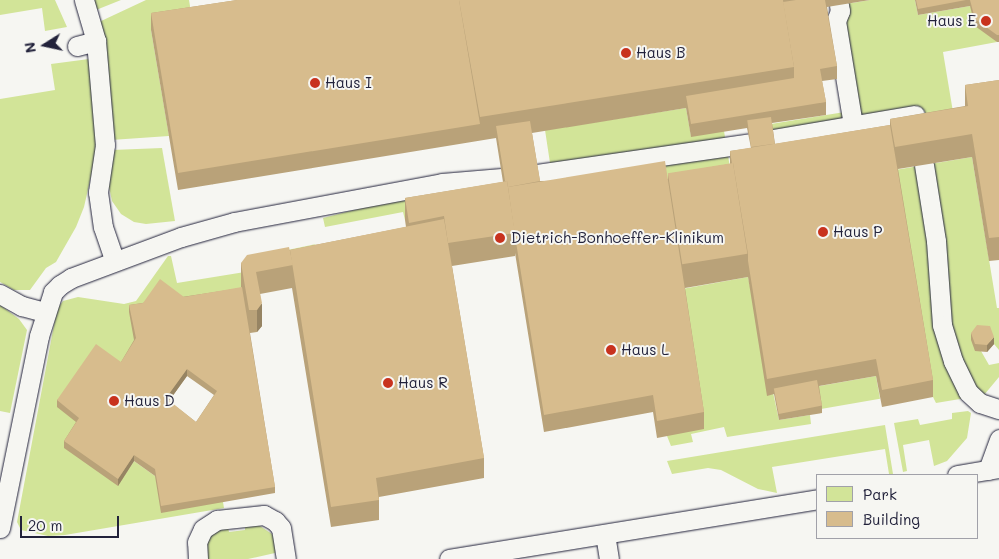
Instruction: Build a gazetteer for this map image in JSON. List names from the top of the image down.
{
  "places": [
    "Haus E",
    "Haus B",
    "Haus I",
    "Haus P",
    "Dietrich-Bonhoeffer-Klinikum",
    "Haus L",
    "Haus R",
    "Haus D"
  ],
  "legend": ["Park", "Building"],
  "scale_bar": "20 m",
  "north": "left"
}
